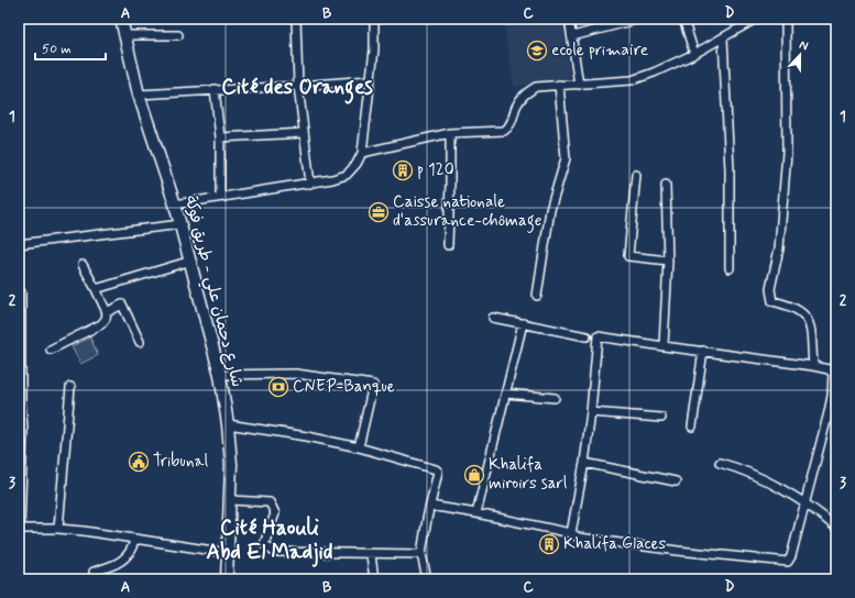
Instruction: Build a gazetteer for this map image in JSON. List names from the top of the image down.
{
  "streets": {
    "main road": ["شارع دحمان علي - طريق فوكة"]
  },
  "districts": ["Cité des Oranges", "Cité Haouli Abd El Madjid"],
  "places": {
    "school or university": ["ecole primaire"],
    "building": ["p 120", "Khalifa Glaces"],
    "office": ["Caisse nationale d'assurance-chômage"],
    "bank": ["CNEP-Banque"],
    "public building": ["Tribunal"],
    "shop": ["Khalifa miroirs sarl"]
  },
  "scale_bar": "50 m",
  "north": "top",
  "grid": {
    "columns": [
      "A",
      "B",
      "C",
      "D"
    ],
    "rows": ["1", "2", "3"]
  }
}
